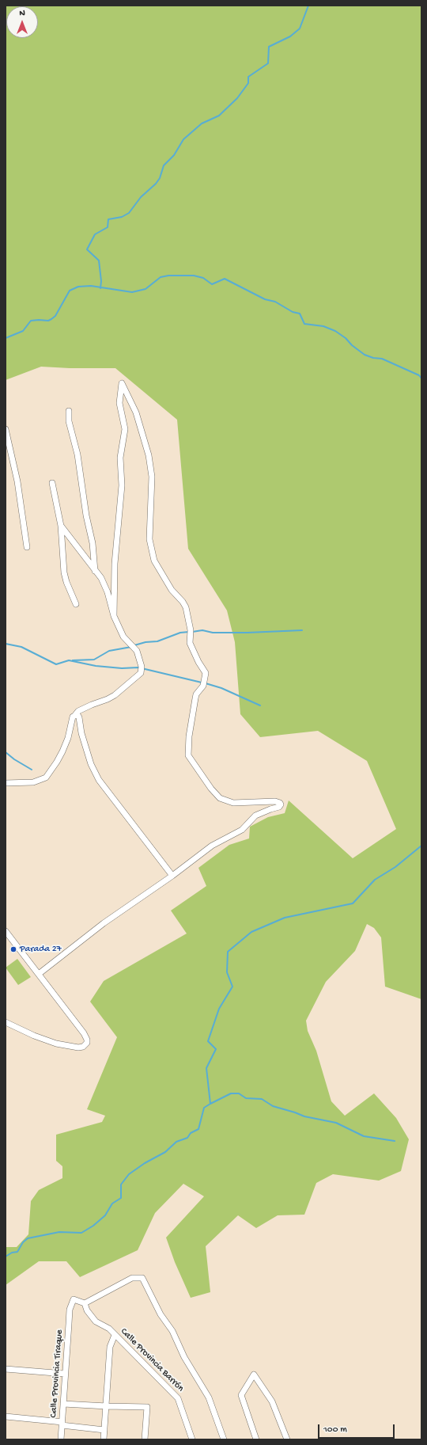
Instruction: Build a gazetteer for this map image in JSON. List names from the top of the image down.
{
  "streets": {
    "street": ["Calle Provincia Barrón", "Calle Provincia Tiraque"]
  },
  "crossings": [
    ["Calle Provincia Barrón", "Calle Provincia Tiraque"]
  ],
  "places": ["Parada 27"],
  "scale_bar": "100 m",
  "north": "top"
}
